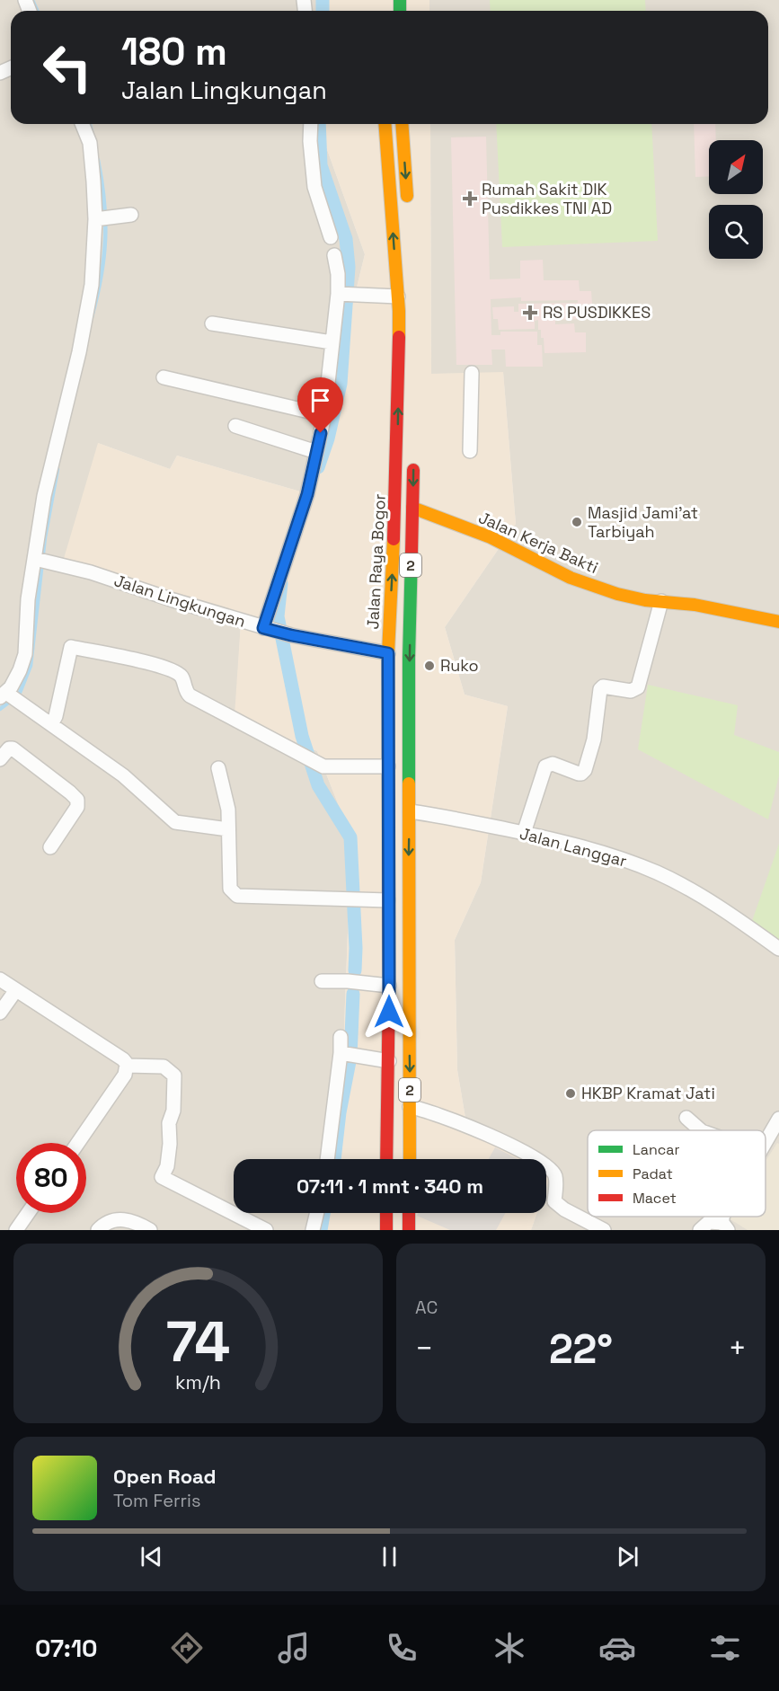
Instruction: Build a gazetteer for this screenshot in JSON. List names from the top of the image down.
{
  "streets": {
    "main road": ["Jalan Kerja Bakti", "Jalan Raya Bogor", "2"],
    "street": ["Jalan Lingkungan", "Jalan Langgar"]
  },
  "crossings": [
    ["Jalan Kerja Bakti", "Jalan Raya Bogor"],
    ["Jalan Raya Bogor", "Jalan Lingkungan"],
    ["Jalan Raya Bogor", "Jalan Langgar"]
  ],
  "places": {
    "health": ["Rumah Sakit DIK Pusdikkes TNI AD", "RS PUSDIKKES"],
    "other": ["Masjid Jami'at Tarbiyah", "Ruko", "HKBP Kramat Jati"]
  },
  "legend": ["Lancar", "Padat", "Macet"],
  "north": "top right",
  "page": {
    "turn": ["180 m", "Jalan Lingkungan"],
    "limit": "80",
    "trip": "07:11 · 1 mnt · 340 m",
    "tile": "AC",
    "heat": ["−", "22°", "+"],
    "song": ["Open Road", "Tom Ferris"],
    "tabs": "07:10",
    "gauge": ["74", "km/h"]
  }
}
